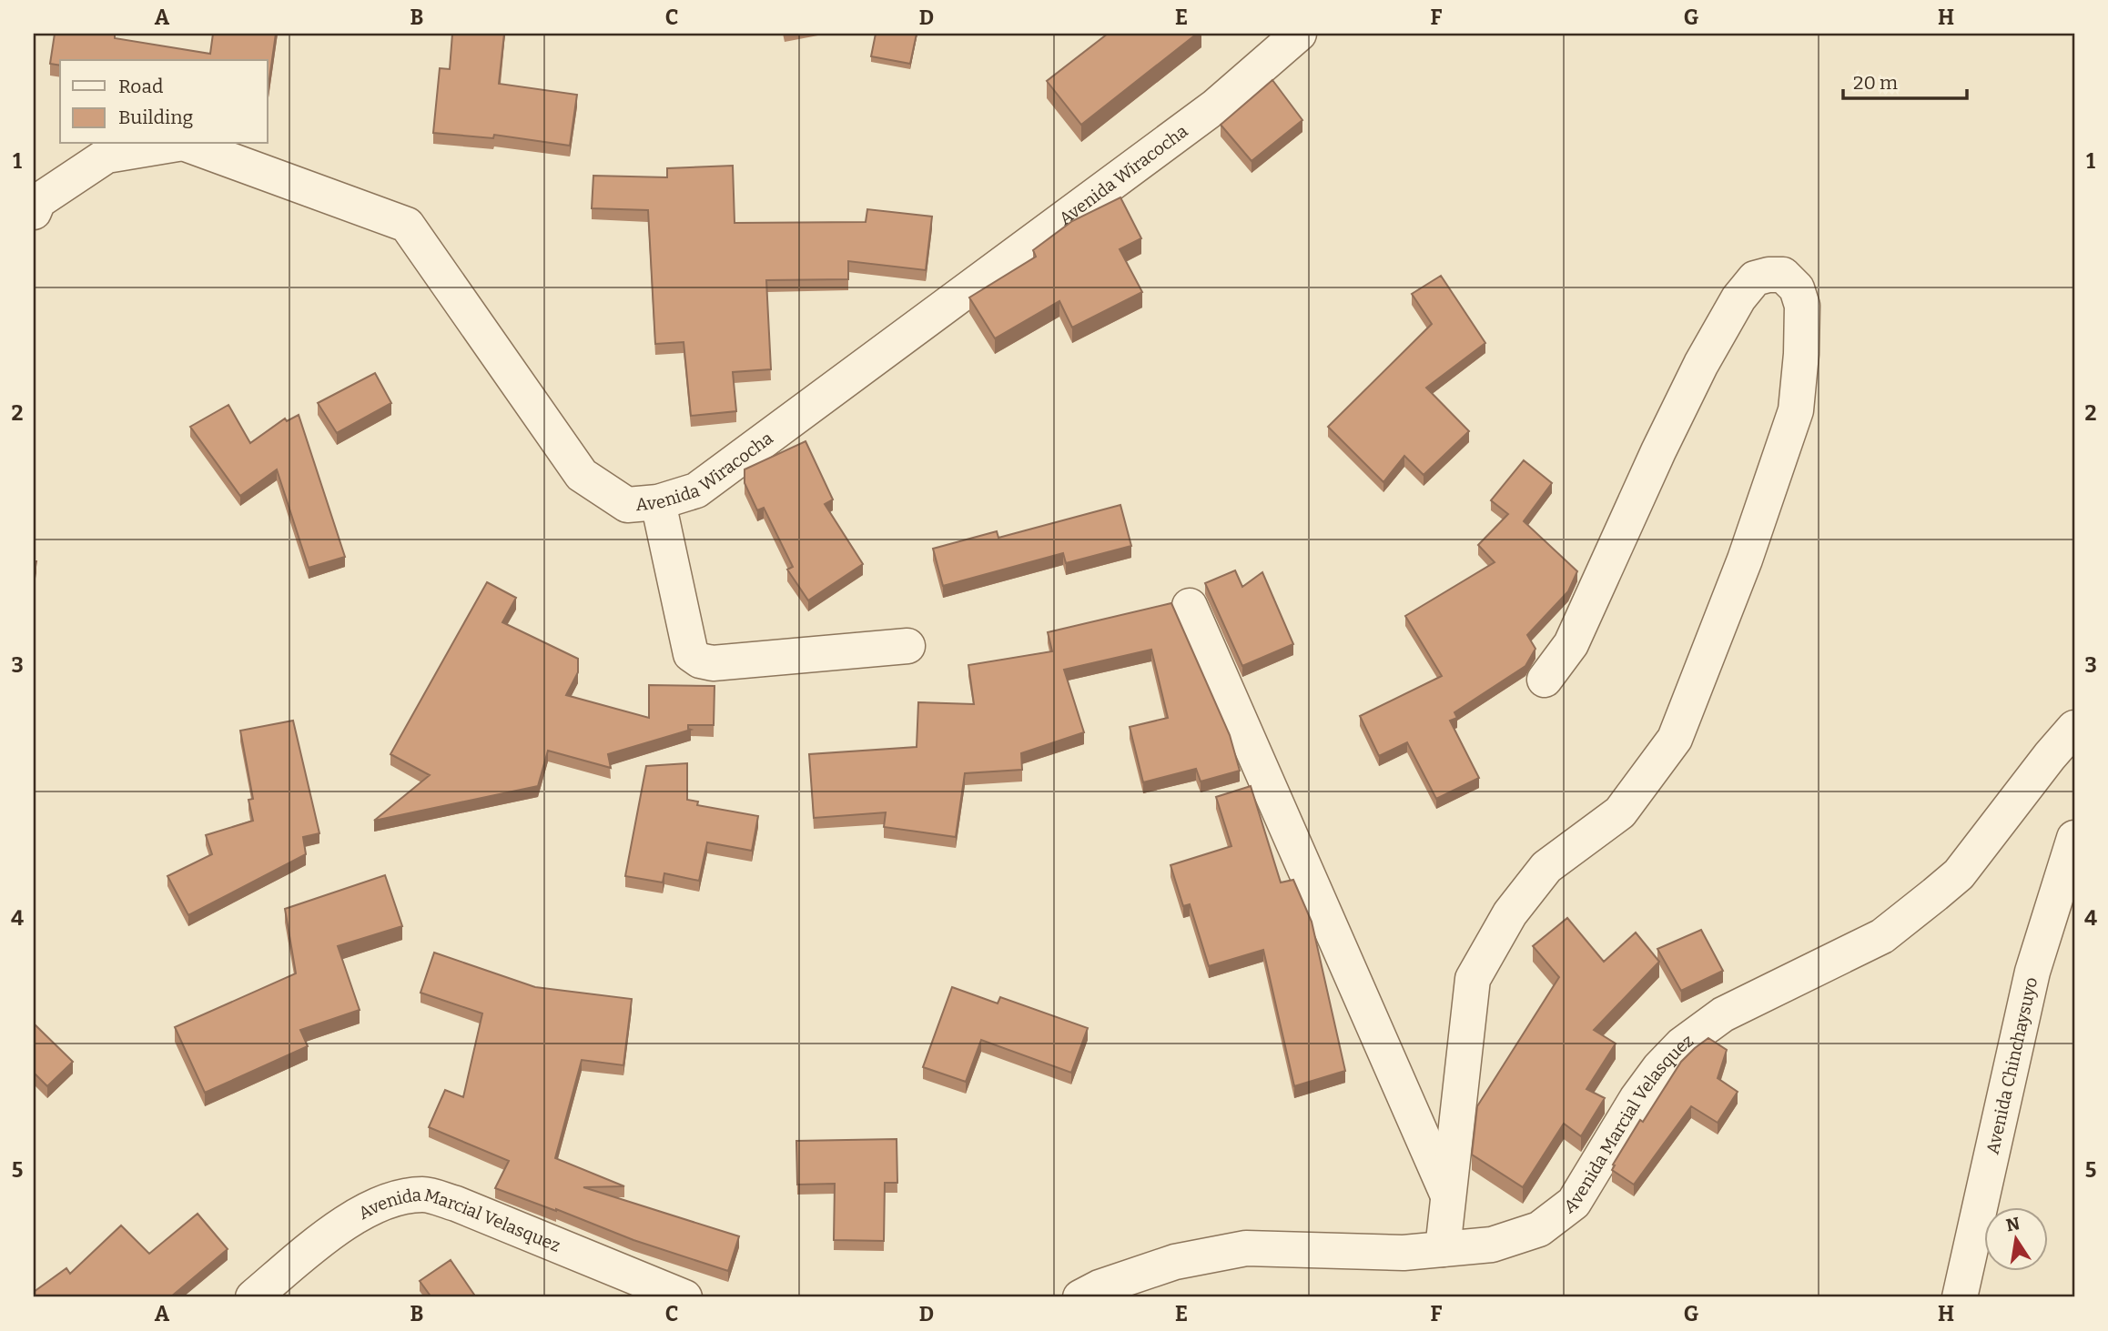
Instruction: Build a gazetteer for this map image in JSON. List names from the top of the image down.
{
  "streets": {
    "street": ["Avenida Wiracocha", "Avenida Chinchaysuyo", "Avenida Marcial Velasquez"]
  },
  "legend": ["Road", "Building"],
  "scale_bar": "20 m",
  "north": "top",
  "grid": {
    "columns": [
      "A",
      "B",
      "C",
      "D",
      "E",
      "F",
      "G",
      "H"
    ],
    "rows": [
      "1",
      "2",
      "3",
      "4",
      "5"
    ]
  }
}
